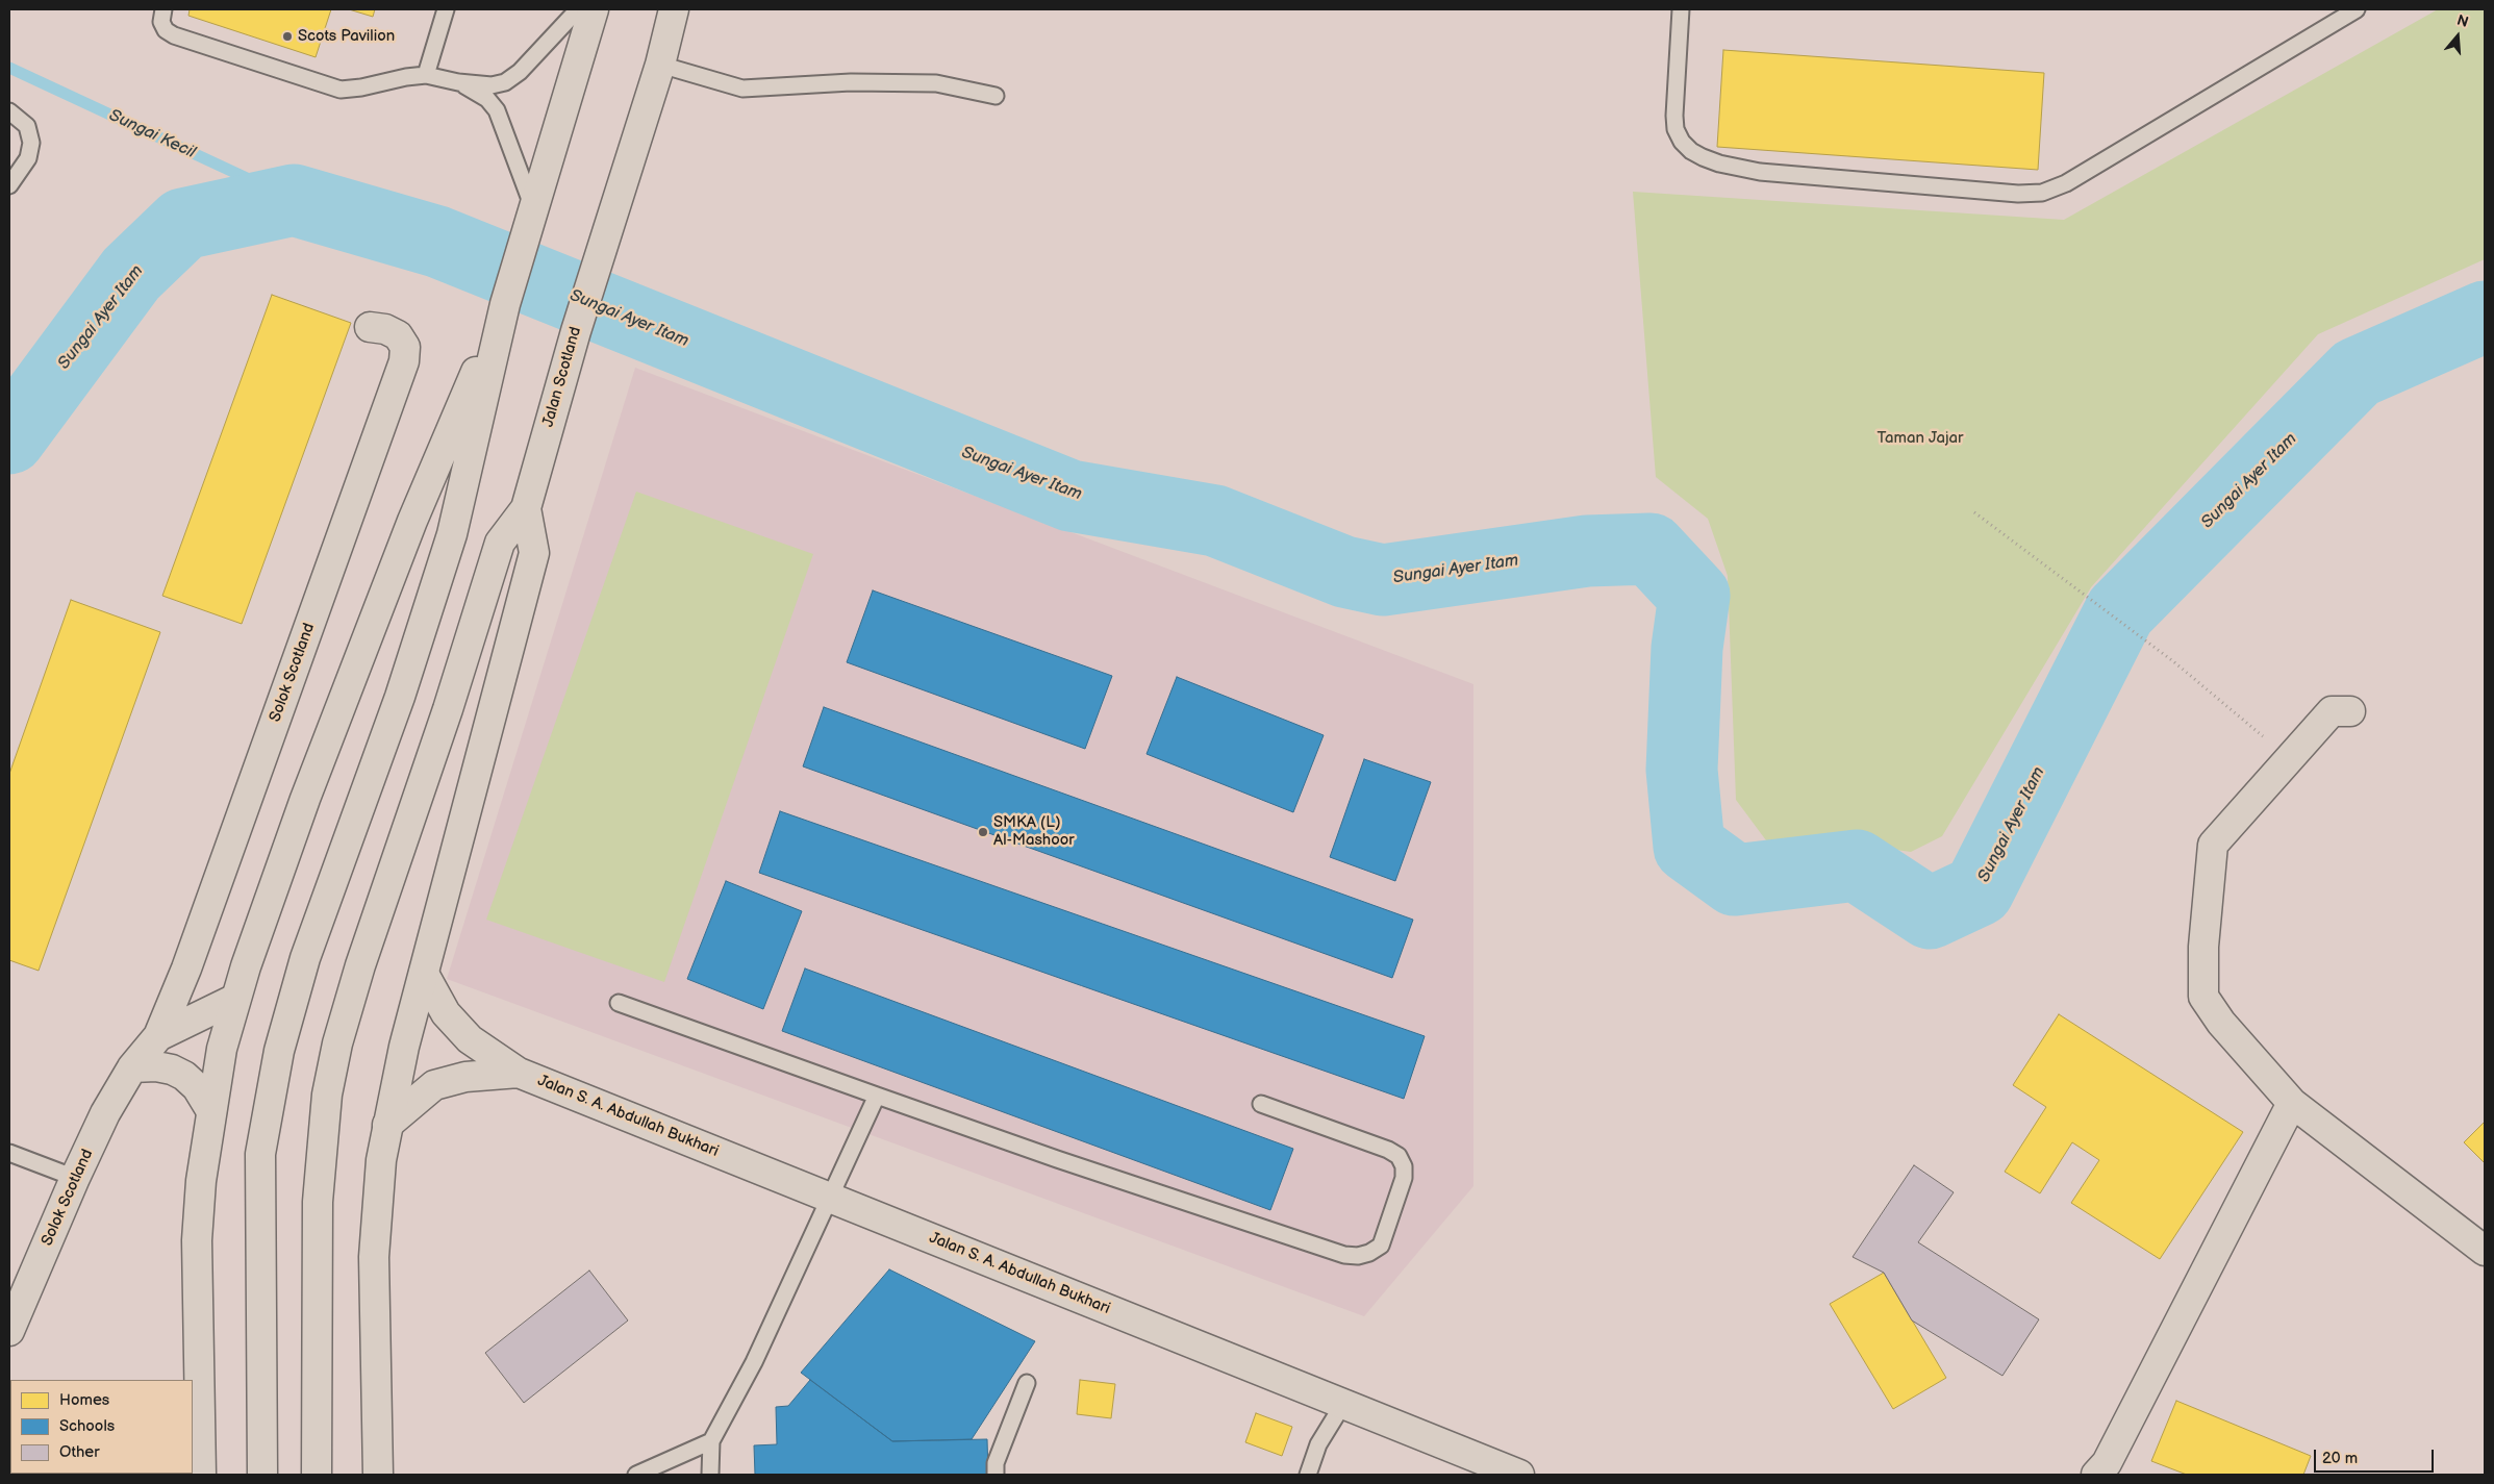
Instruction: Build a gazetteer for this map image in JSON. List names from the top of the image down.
{
  "streets": {
    "main road": ["Jalan Scotland", "Solok Scotland", "Jalan S. A. Abdullah Bukhari"]
  },
  "water": ["Sungai Kecil", "Sungai Ayer Itam"],
  "parks": ["Taman Jajar"],
  "places": ["Scots Pavilion", "SMKA (L) Al-Mashoor"],
  "legend": ["Homes", "Schools", "Other"],
  "scale_bar": "20 m",
  "north": "top"
}
